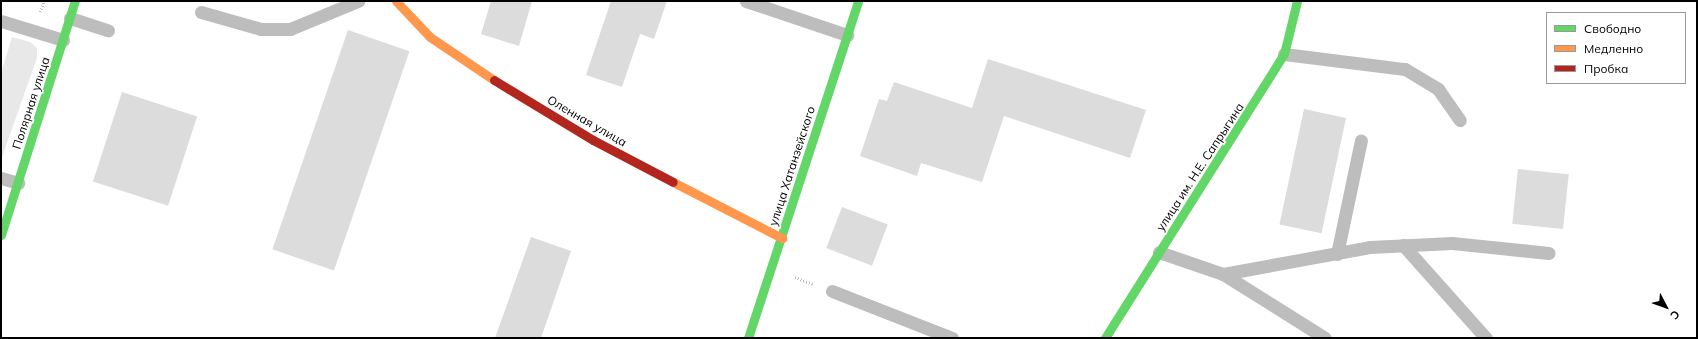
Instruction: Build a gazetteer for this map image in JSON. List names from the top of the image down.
{
  "streets": {
    "street": [
      "Полярная улица",
      "Оленная улица",
      "улица Хатанзейского",
      "улица им. Н.Е. Сапрыгина"
    ]
  },
  "crossings": [
    ["Оленная улица", "улица Хатанзейского"]
  ],
  "legend": ["Свободно", "Медленно", "Пробка"],
  "north": "bottom right"
}
